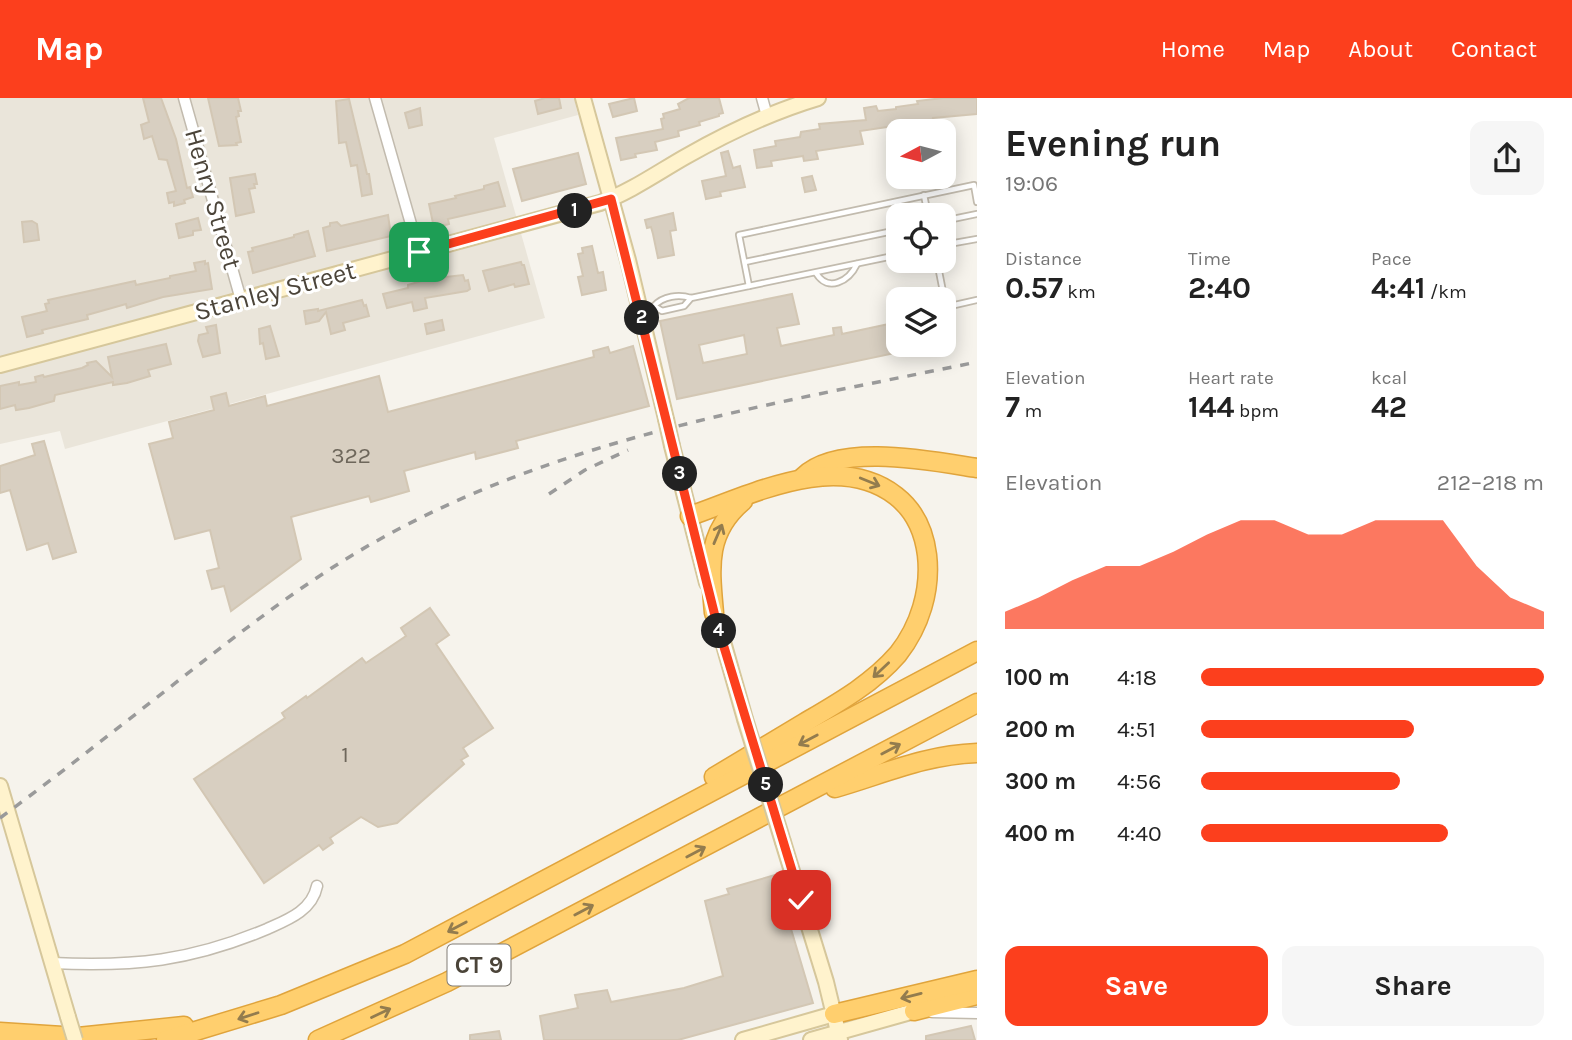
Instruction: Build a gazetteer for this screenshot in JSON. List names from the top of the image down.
{
  "streets": {
    "highway": ["CT 9"],
    "street": ["Henry Street", "Stanley Street"]
  },
  "crossings": [
    ["Henry Street", "Stanley Street"]
  ],
  "house_numbers": ["322", "1"],
  "north": "left",
  "page": {
    "header": "Map",
    "nav": [
      "Home",
      "Map",
      "About",
      "Contact"
    ],
    "heading": ["Evening run", "19:06"],
    "pins": [
      "1",
      "2",
      "3",
      "4",
      "5"
    ],
    "stats": [
      ["Distance", "0.57 km"],
      ["Time", "2:40"],
      ["Pace", "4:41 /km"],
      ["Elevation", "7 m"],
      ["Heart rate", "144 bpm"],
      ["kcal", "42"]
    ],
    "chart": ["Elevation", "212–218 m"],
    "list": [
      {
        "name": "100 m",
        "note": "4:18"
      },
      {
        "name": "200 m",
        "note": "4:51"
      },
      {
        "name": "300 m",
        "note": "4:56"
      },
      {
        "name": "400 m",
        "note": "4:40"
      }
    ],
    "buttons": ["Save", "Share"]
  }
}
